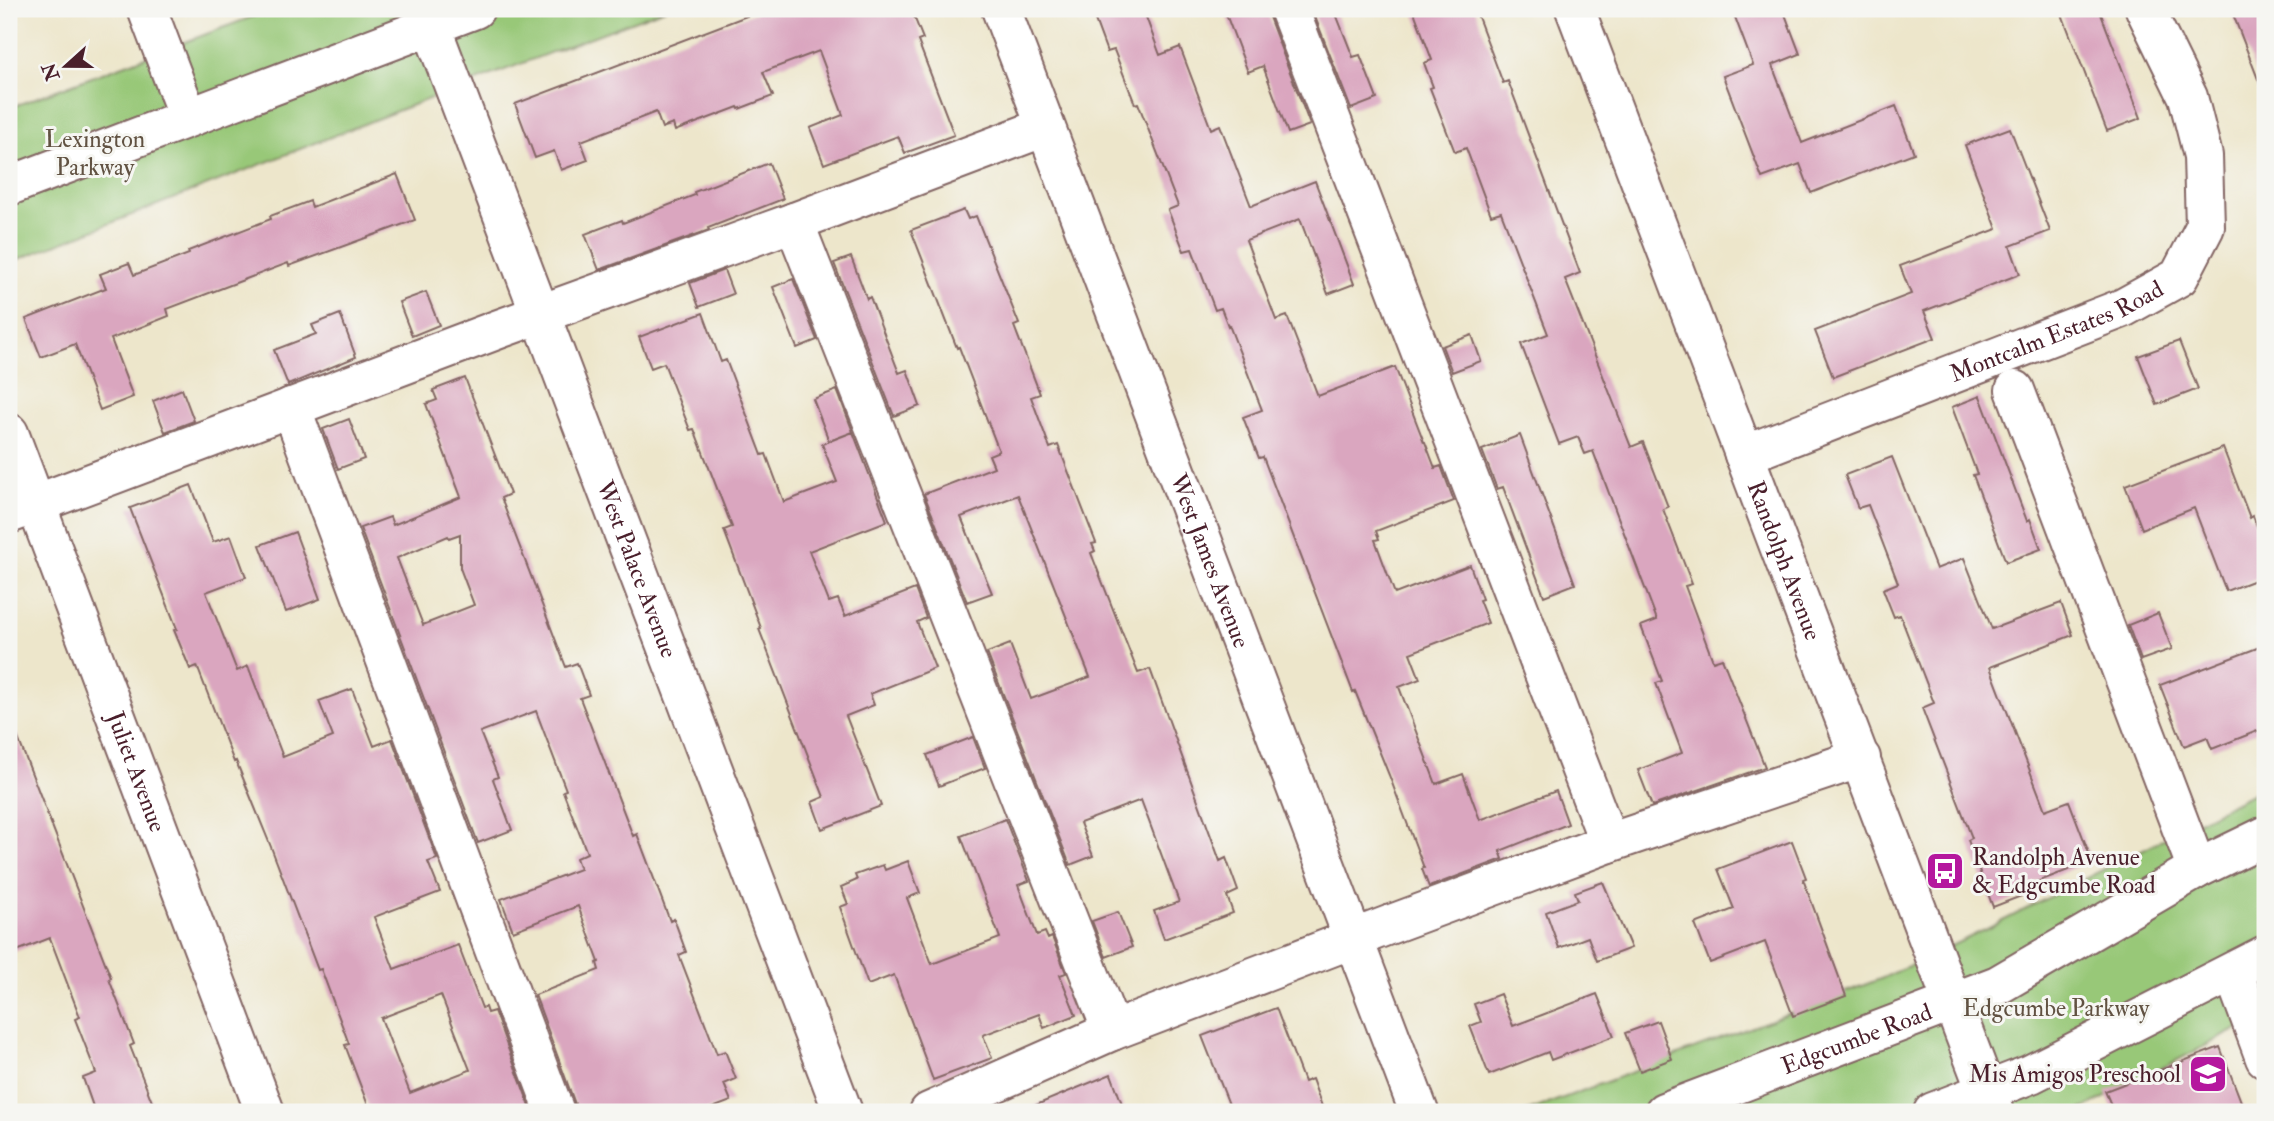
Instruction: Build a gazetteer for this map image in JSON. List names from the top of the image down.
{
  "streets": {
    "street": [
      "Montcalm Estates Road",
      "West James Avenue",
      "Randolph Avenue",
      "West Palace Avenue",
      "Juliet Avenue",
      "Edgcumbe Road"
    ]
  },
  "crossings": [
    ["Montcalm Estates Road", "Randolph Avenue"],
    ["Randolph Avenue", "Edgcumbe Road"]
  ],
  "parks": ["Lexington Parkway", "Edgcumbe Parkway"],
  "places": {
    "bus stop": ["Randolph Avenue & Edgcumbe Road"],
    "school or university": ["Mis Amigos Preschool"]
  },
  "north": "left"
}
